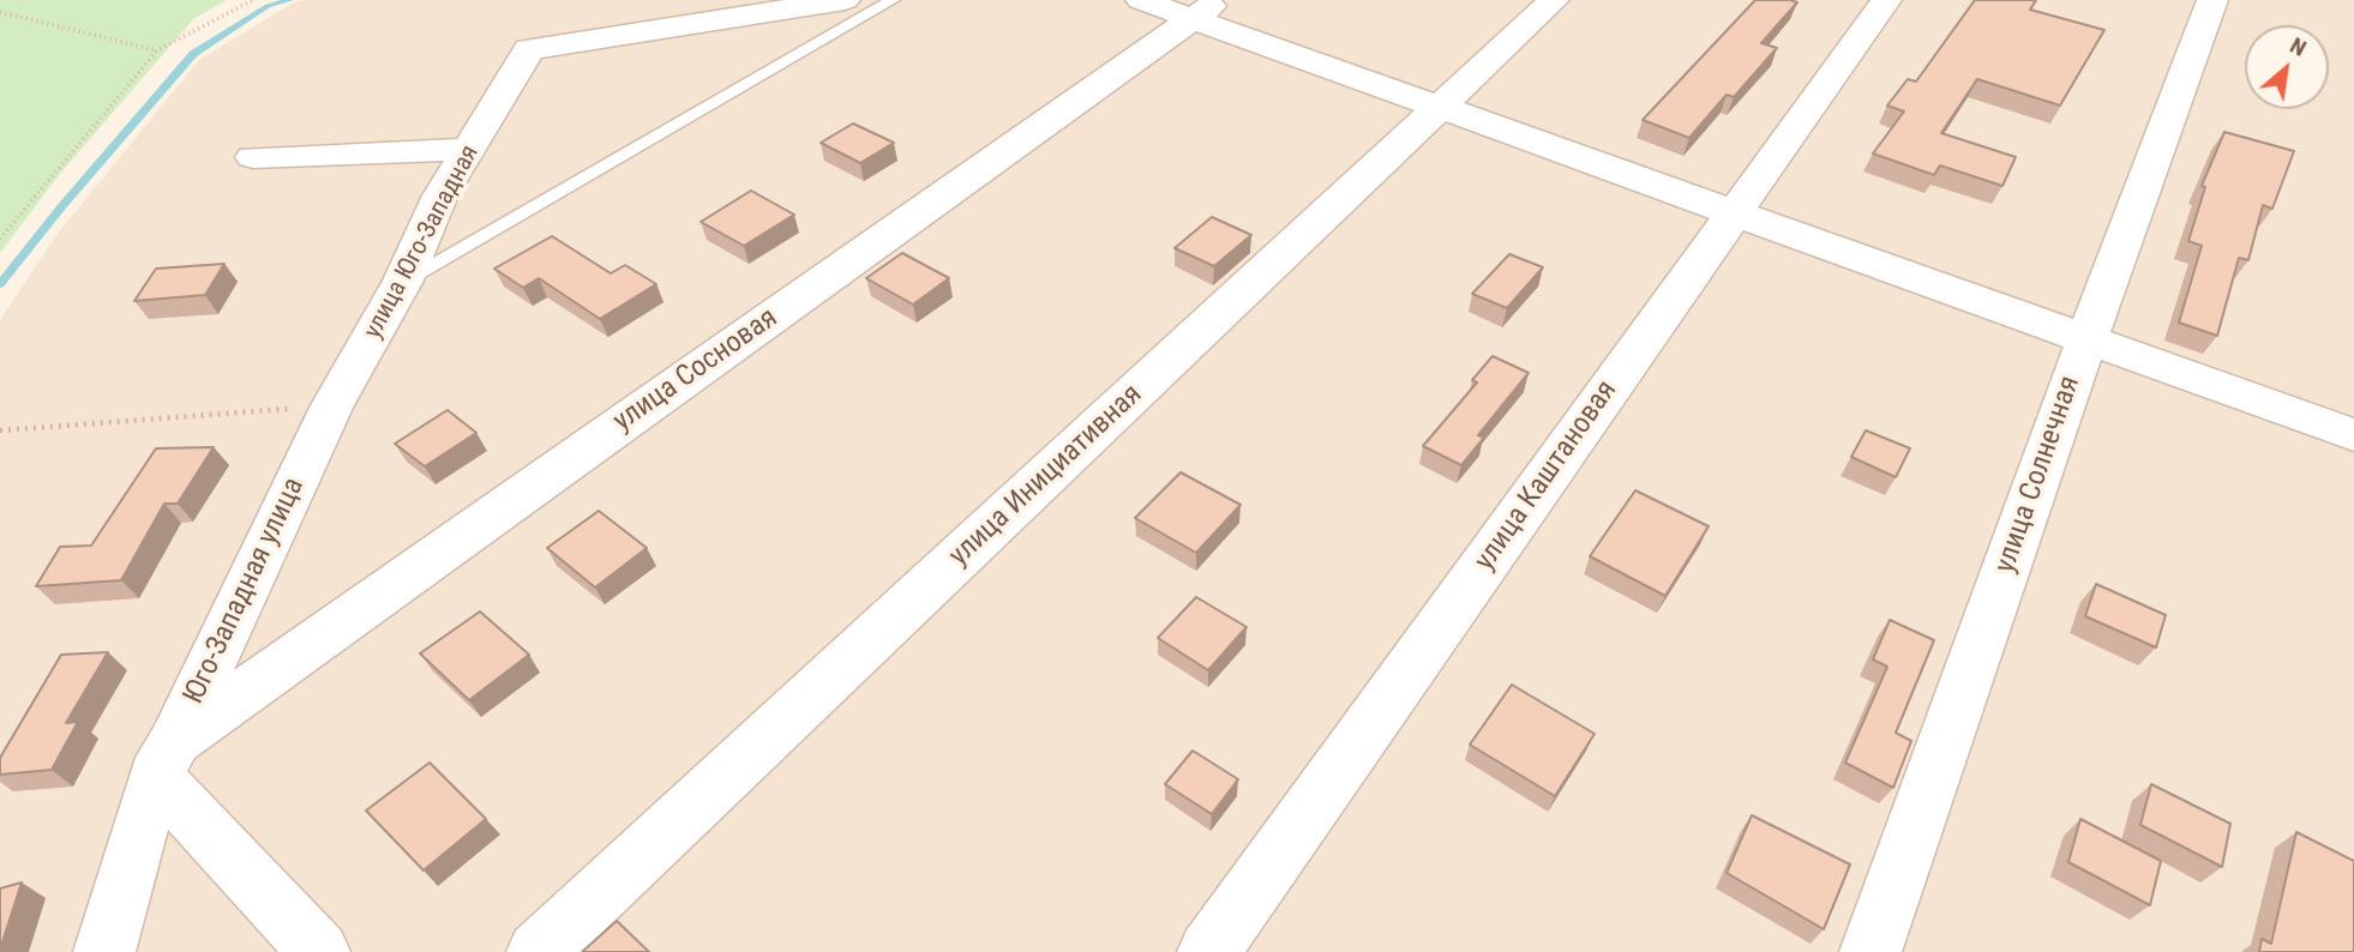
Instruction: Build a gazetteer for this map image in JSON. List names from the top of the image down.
{
  "streets": {
    "street": [
      "улица Юго-Западная",
      "улица Сосновая",
      "улица Солнечная",
      "улица Инициативная",
      "улица Каштановая",
      "Юго-Западная улица"
    ]
  },
  "crossings": [
    ["улица Юго-Западная", "Юго-Западная улица"],
    ["улица Сосновая", "Юго-Западная улица"]
  ],
  "north": "top right"
}
